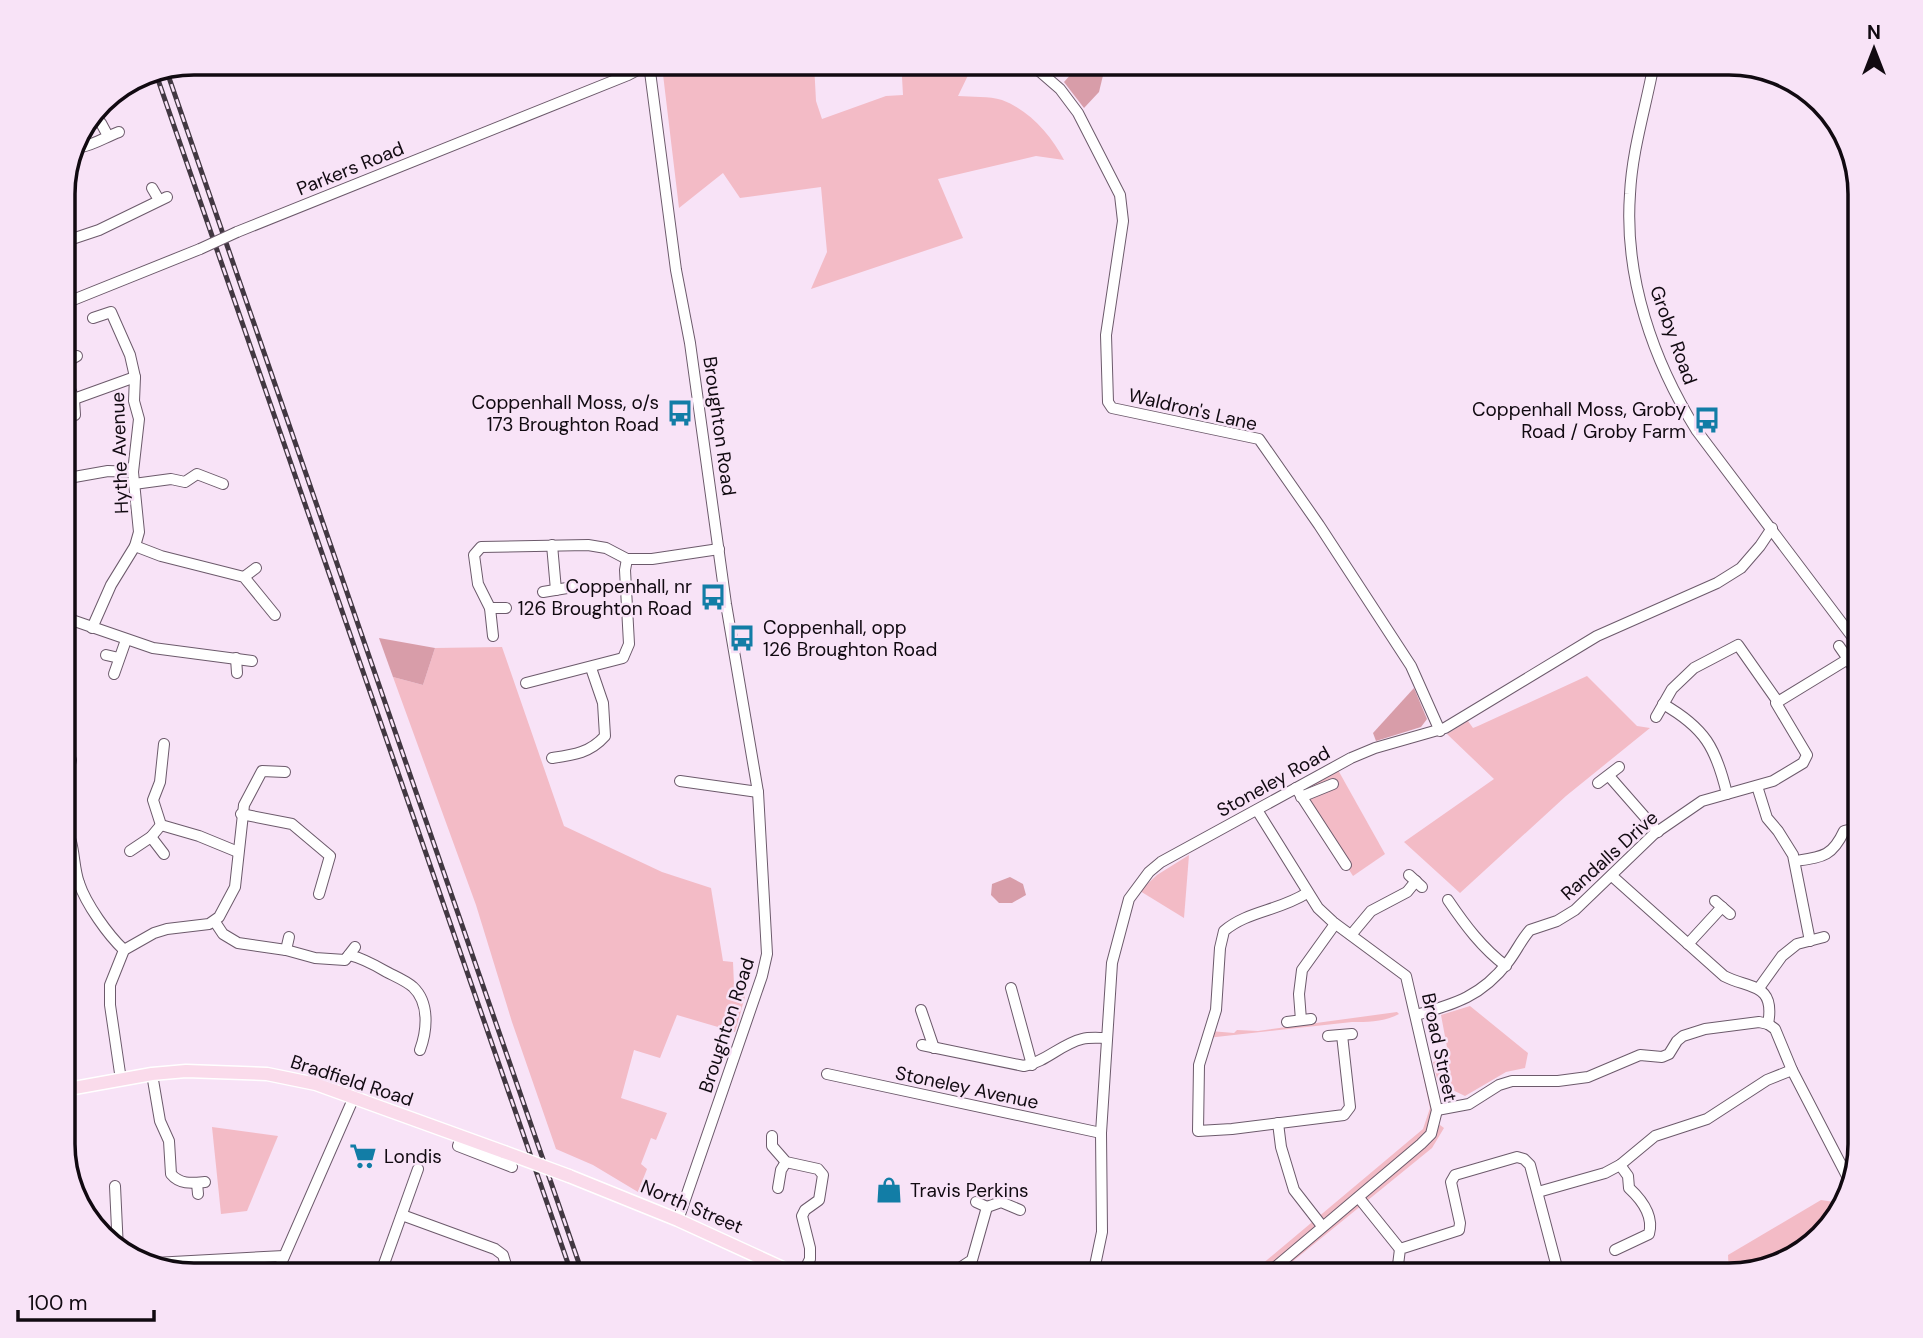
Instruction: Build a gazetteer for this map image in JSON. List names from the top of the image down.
{
  "streets": {
    "main road": ["Bradfield Road", "North Street"],
    "street": [
      "Parkers Road",
      "Groby Road",
      "Waldron's Lane",
      "Broughton Road",
      "Hythe Avenue",
      "Stoneley Road",
      "Randalls Drive",
      "Broad Street",
      "Stoneley Avenue"
    ]
  },
  "crossings": [
    ["Groby Road", "Stoneley Road"],
    ["Waldron's Lane", "Stoneley Road"],
    ["Broughton Road", "North Street"],
    ["Stoneley Road", "Broad Street"],
    ["Stoneley Road", "Stoneley Avenue"],
    ["Randalls Drive", "Broad Street"],
    ["Bradfield Road", "North Street"]
  ],
  "places": {
    "bus stop": [
      "Coppenhall Moss, o/s 173 Broughton Road",
      "Coppenhall Moss, Groby Road / Groby Farm",
      "Coppenhall, nr 126 Broughton Road",
      "Coppenhall, opp 126 Broughton Road"
    ],
    "supermarket": ["Londis"],
    "shop": ["Travis Perkins"]
  },
  "scale_bar": "100 m",
  "north": "top"
}
